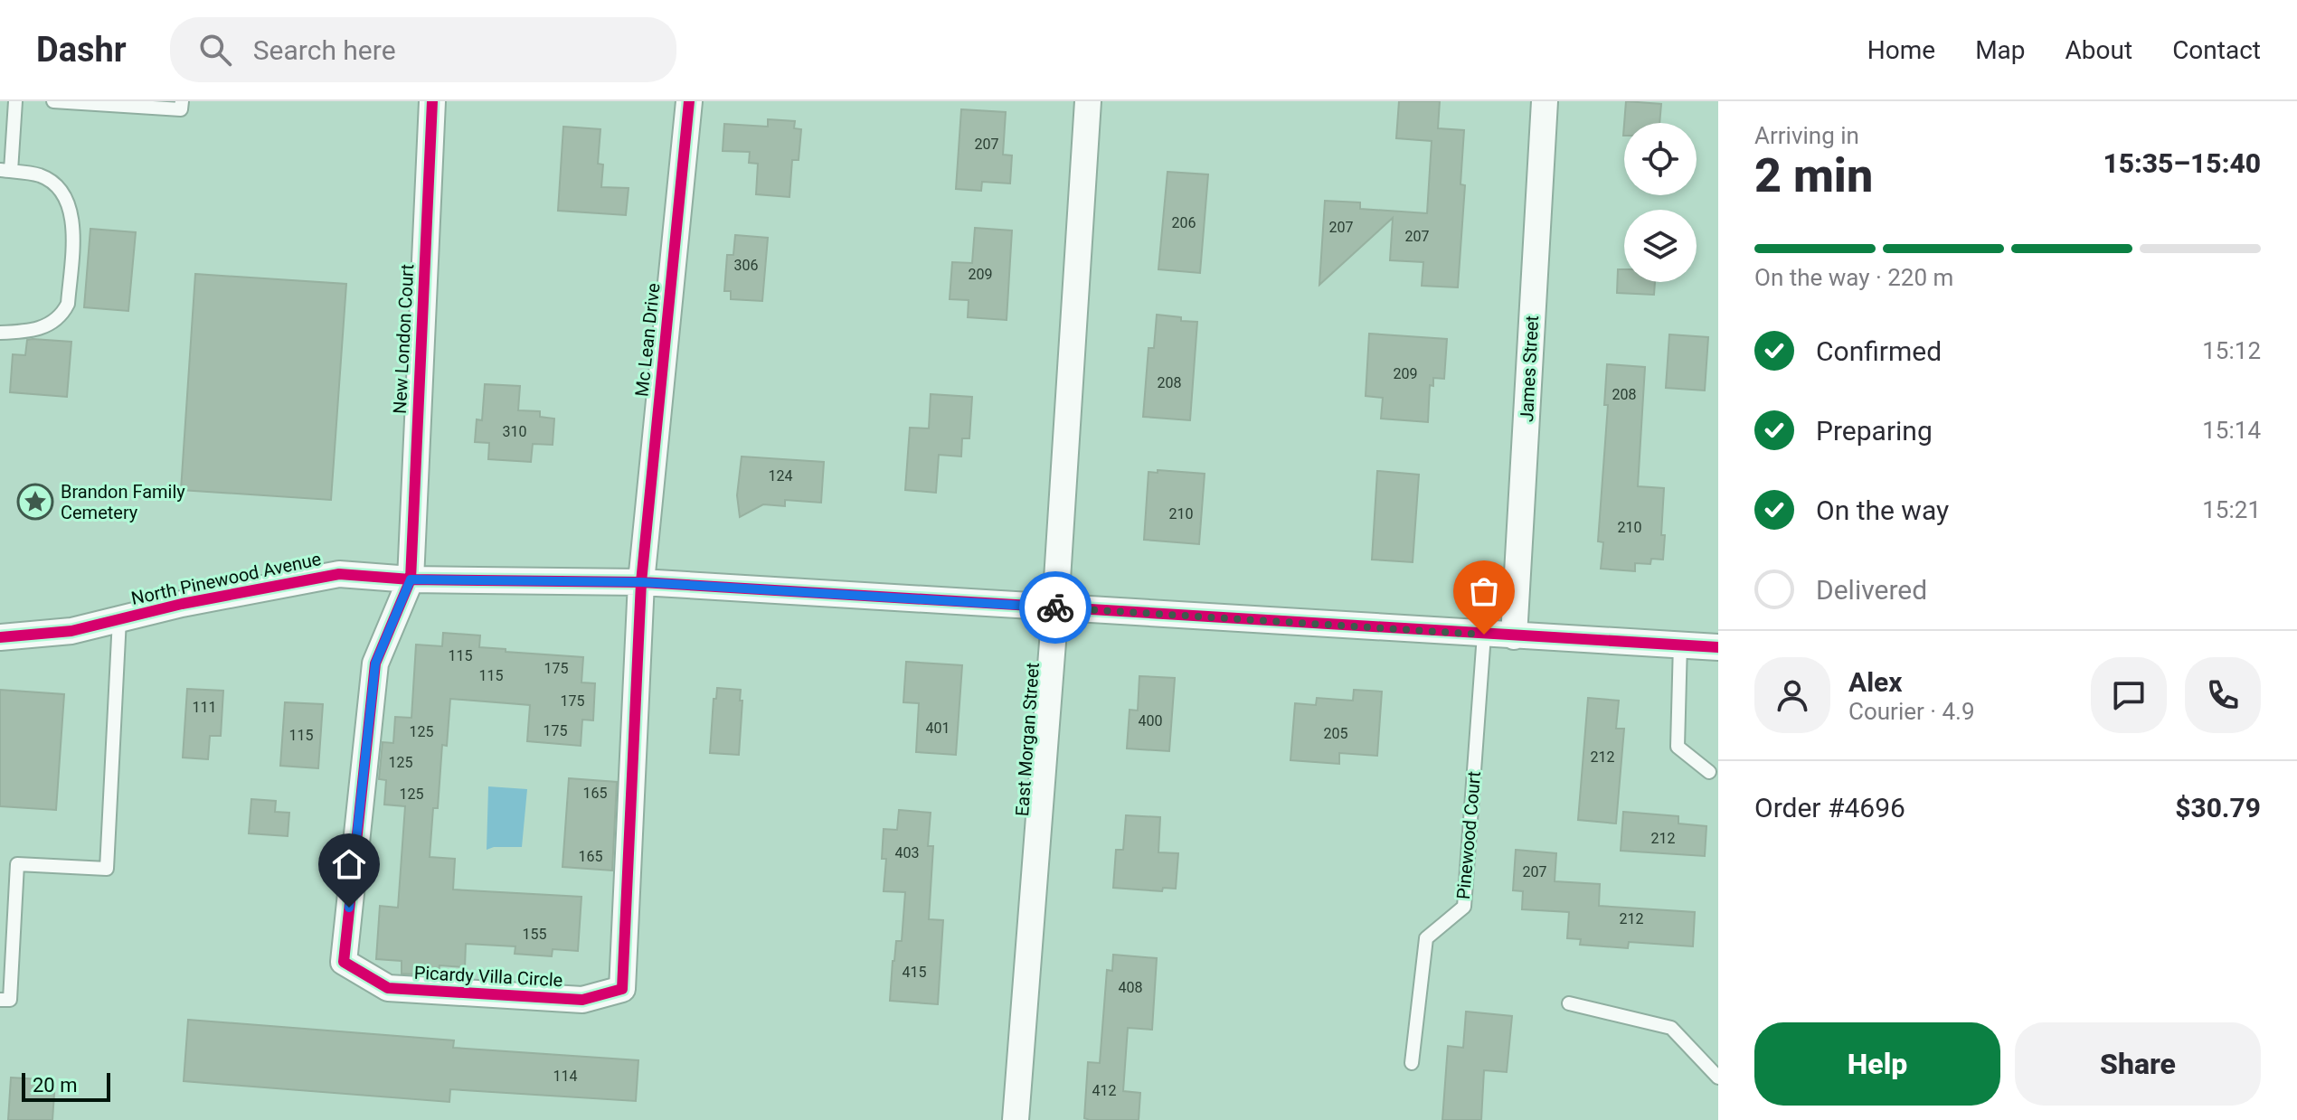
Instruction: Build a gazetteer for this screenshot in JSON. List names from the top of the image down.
{
  "streets": {
    "street": [
      "New London Court",
      "Mc Lean Drive",
      "James Street",
      "North Pinewood Avenue",
      "East Morgan Street",
      "Picardy Villa Circle"
    ],
    "lane": ["Pinewood Court"]
  },
  "crossings": [
    ["New London Court", "North Pinewood Avenue"],
    ["New London Court", "Picardy Villa Circle"],
    ["Mc Lean Drive", "North Pinewood Avenue"],
    ["Mc Lean Drive", "Picardy Villa Circle"],
    ["James Street", "North Pinewood Avenue"],
    ["North Pinewood Avenue", "East Morgan Street"],
    ["North Pinewood Avenue", "Pinewood Court"],
    ["North Pinewood Avenue", "Picardy Villa Circle"]
  ],
  "places": {
    "place": ["Brandon Family Cemetery"]
  },
  "house_numbers": [
    "207",
    "206",
    "207",
    "207",
    "306",
    "209",
    "209",
    "208",
    "208",
    "310",
    "124",
    "210",
    "210",
    "115",
    "175",
    "115",
    "175",
    "111",
    "400",
    "401",
    "175",
    "125",
    "205",
    "115",
    "212",
    "125",
    "165",
    "125",
    "212",
    "403",
    "165",
    "207",
    "212",
    "155",
    "415",
    "408",
    "114",
    "412"
  ],
  "scale_bar": "20 m",
  "page": {
    "header": "Dashr",
    "search": "Search here",
    "nav": [
      "Home",
      "Map",
      "About",
      "Contact"
    ],
    "heading": ["2 min", "Arriving in", "15:35–15:40"],
    "panel": [
      "Alex",
      "Courier · 4.9",
      "Order #4696",
      "$30.79"
    ],
    "bar": "On the way · 220 m",
    "list": [
      ["Confirmed", "15:12"],
      ["Preparing", "15:14"],
      ["On the way", "15:21"],
      "Delivered"
    ],
    "buttons": ["Help", "Share"],
    "scale": "20 m"
  }
}
